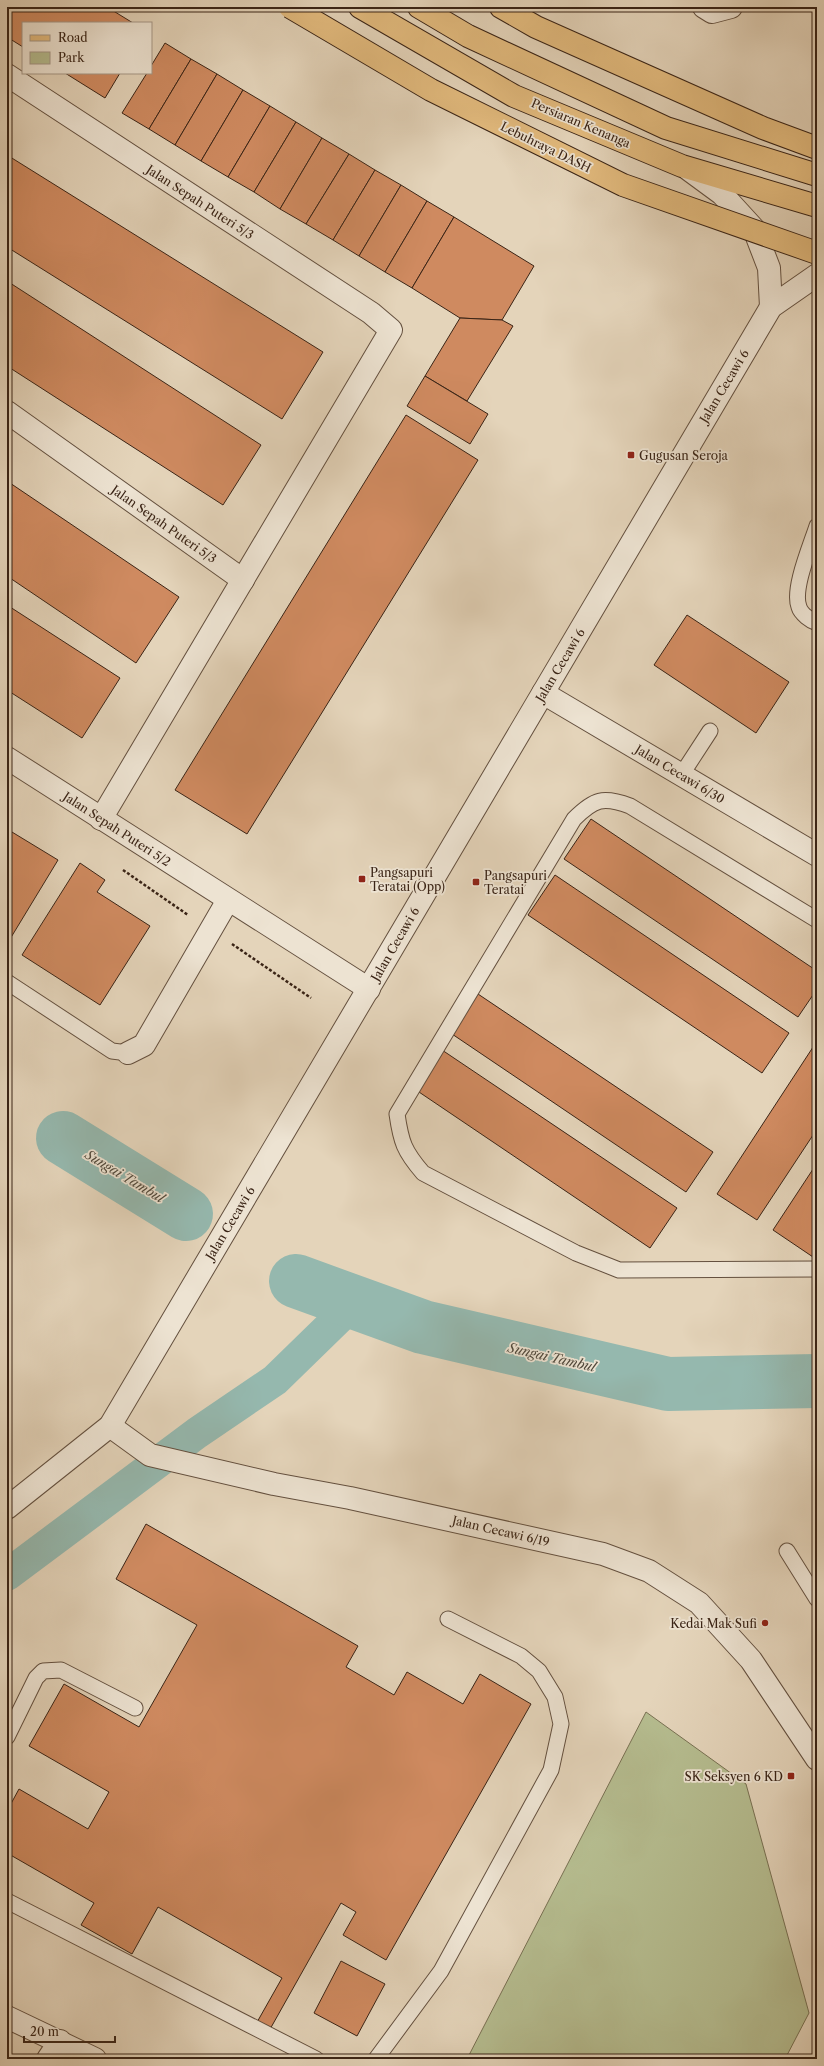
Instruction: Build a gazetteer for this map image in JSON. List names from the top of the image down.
{
  "streets": {
    "main road": ["Persiaran Kenanga", "Lebuhraya DASH"],
    "street": [
      "Jalan Sepah Puteri 5/3",
      "Jalan Cecawi 6",
      "Jalan Cecawi 6/30",
      "Jalan Sepah Puteri 5/2",
      "Jalan Cecawi 6/19"
    ]
  },
  "crossings": [
    ["Jalan Cecawi 6", "Jalan Cecawi 6/30"],
    ["Jalan Cecawi 6", "Jalan Sepah Puteri 5/2"],
    ["Jalan Cecawi 6", "Jalan Cecawi 6/19"]
  ],
  "water": ["Sungai Tambul"],
  "places": {
    "transit": [
      "Gugusan Seroja",
      "Pangsapuri Teratai (Opp)",
      "Pangsapuri Teratai",
      "SK Seksyen 6 KD"
    ],
    "other": ["Kedai Mak Sufi"]
  },
  "legend": ["Road", "Park"],
  "scale_bar": "20 m"
}
